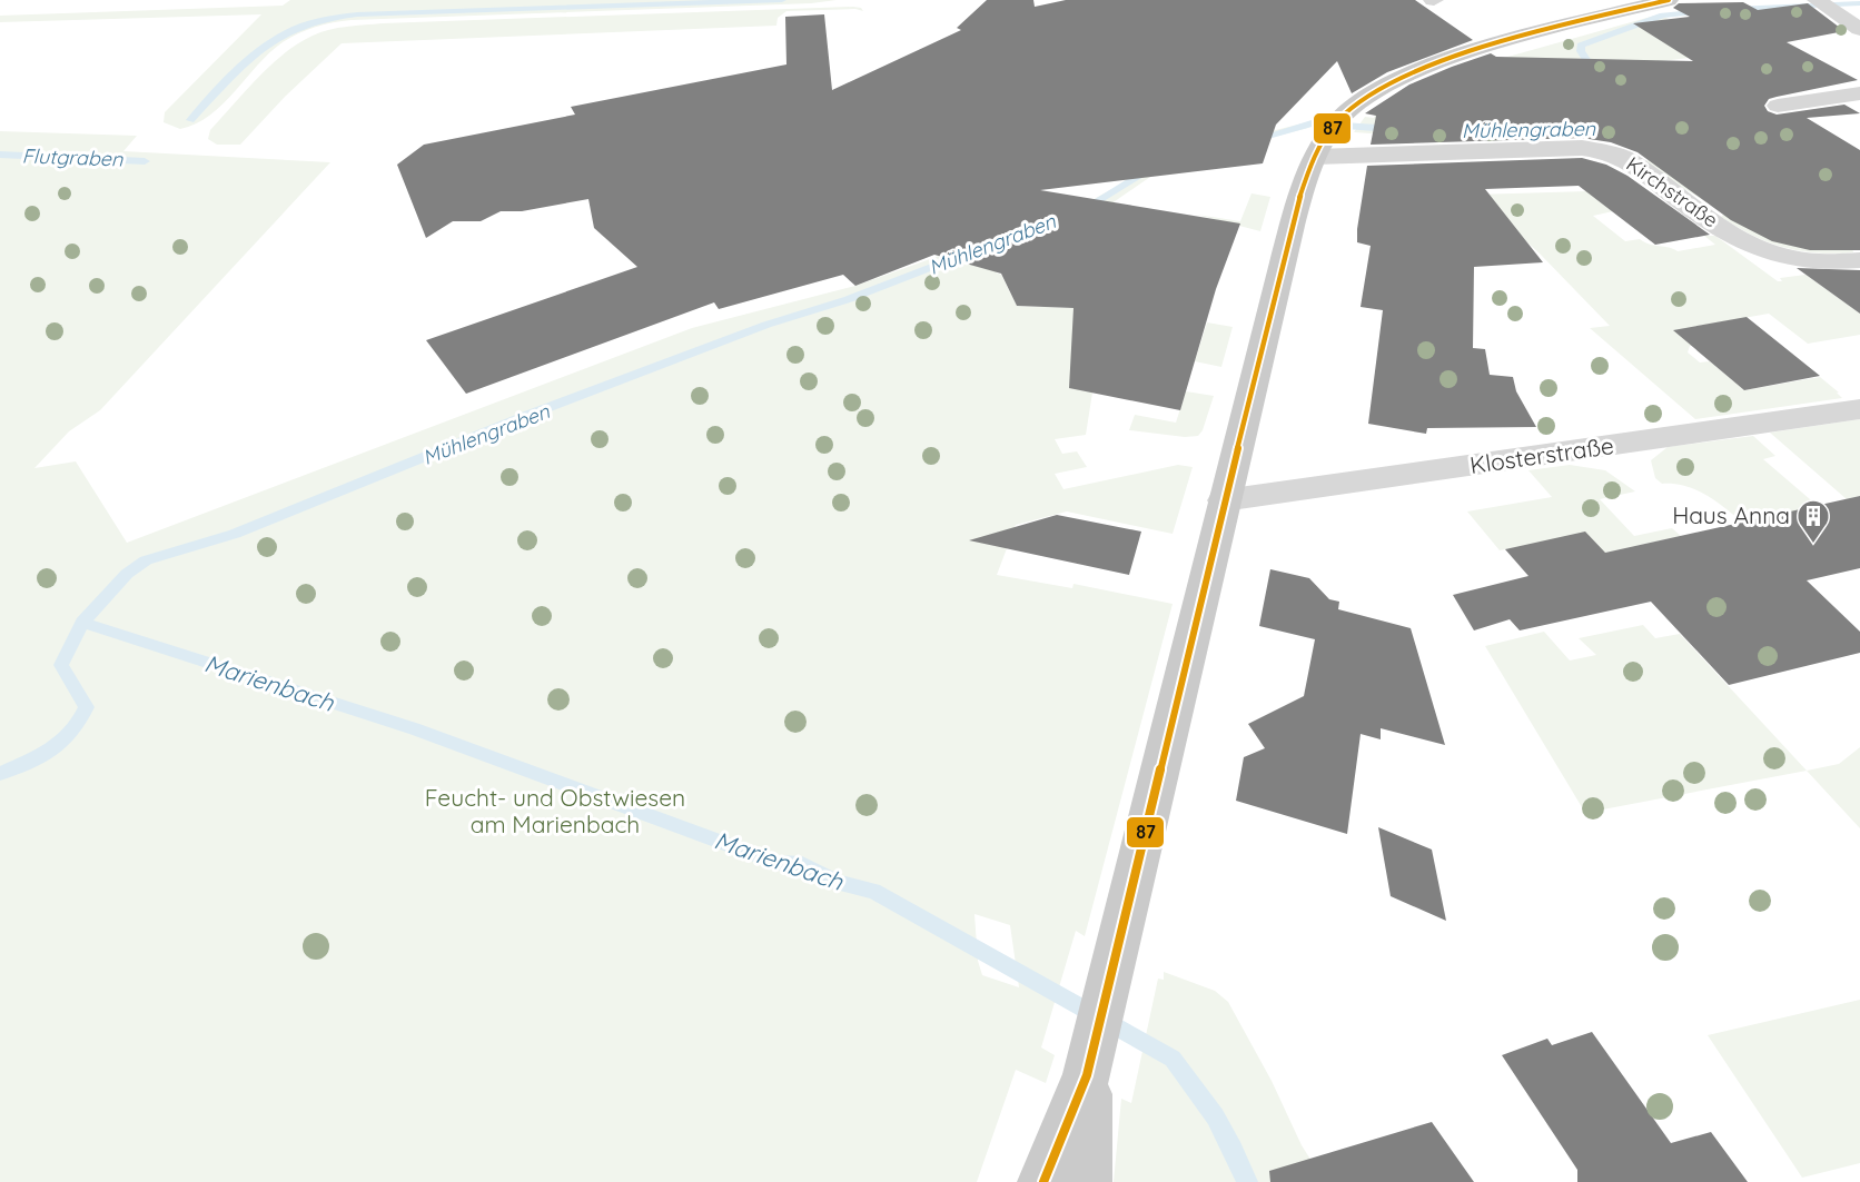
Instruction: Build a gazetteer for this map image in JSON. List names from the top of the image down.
{
  "streets": {
    "street": ["Kirchstraße", "Klosterstraße"]
  },
  "water": ["Mühlengraben", "Flutgraben", "Marienbach"],
  "parks": ["Feucht- und Obstwiesen am Marienbach"],
  "places": {
    "building": ["Haus Anna"]
  },
  "lines": ["transit line 87"]
}
